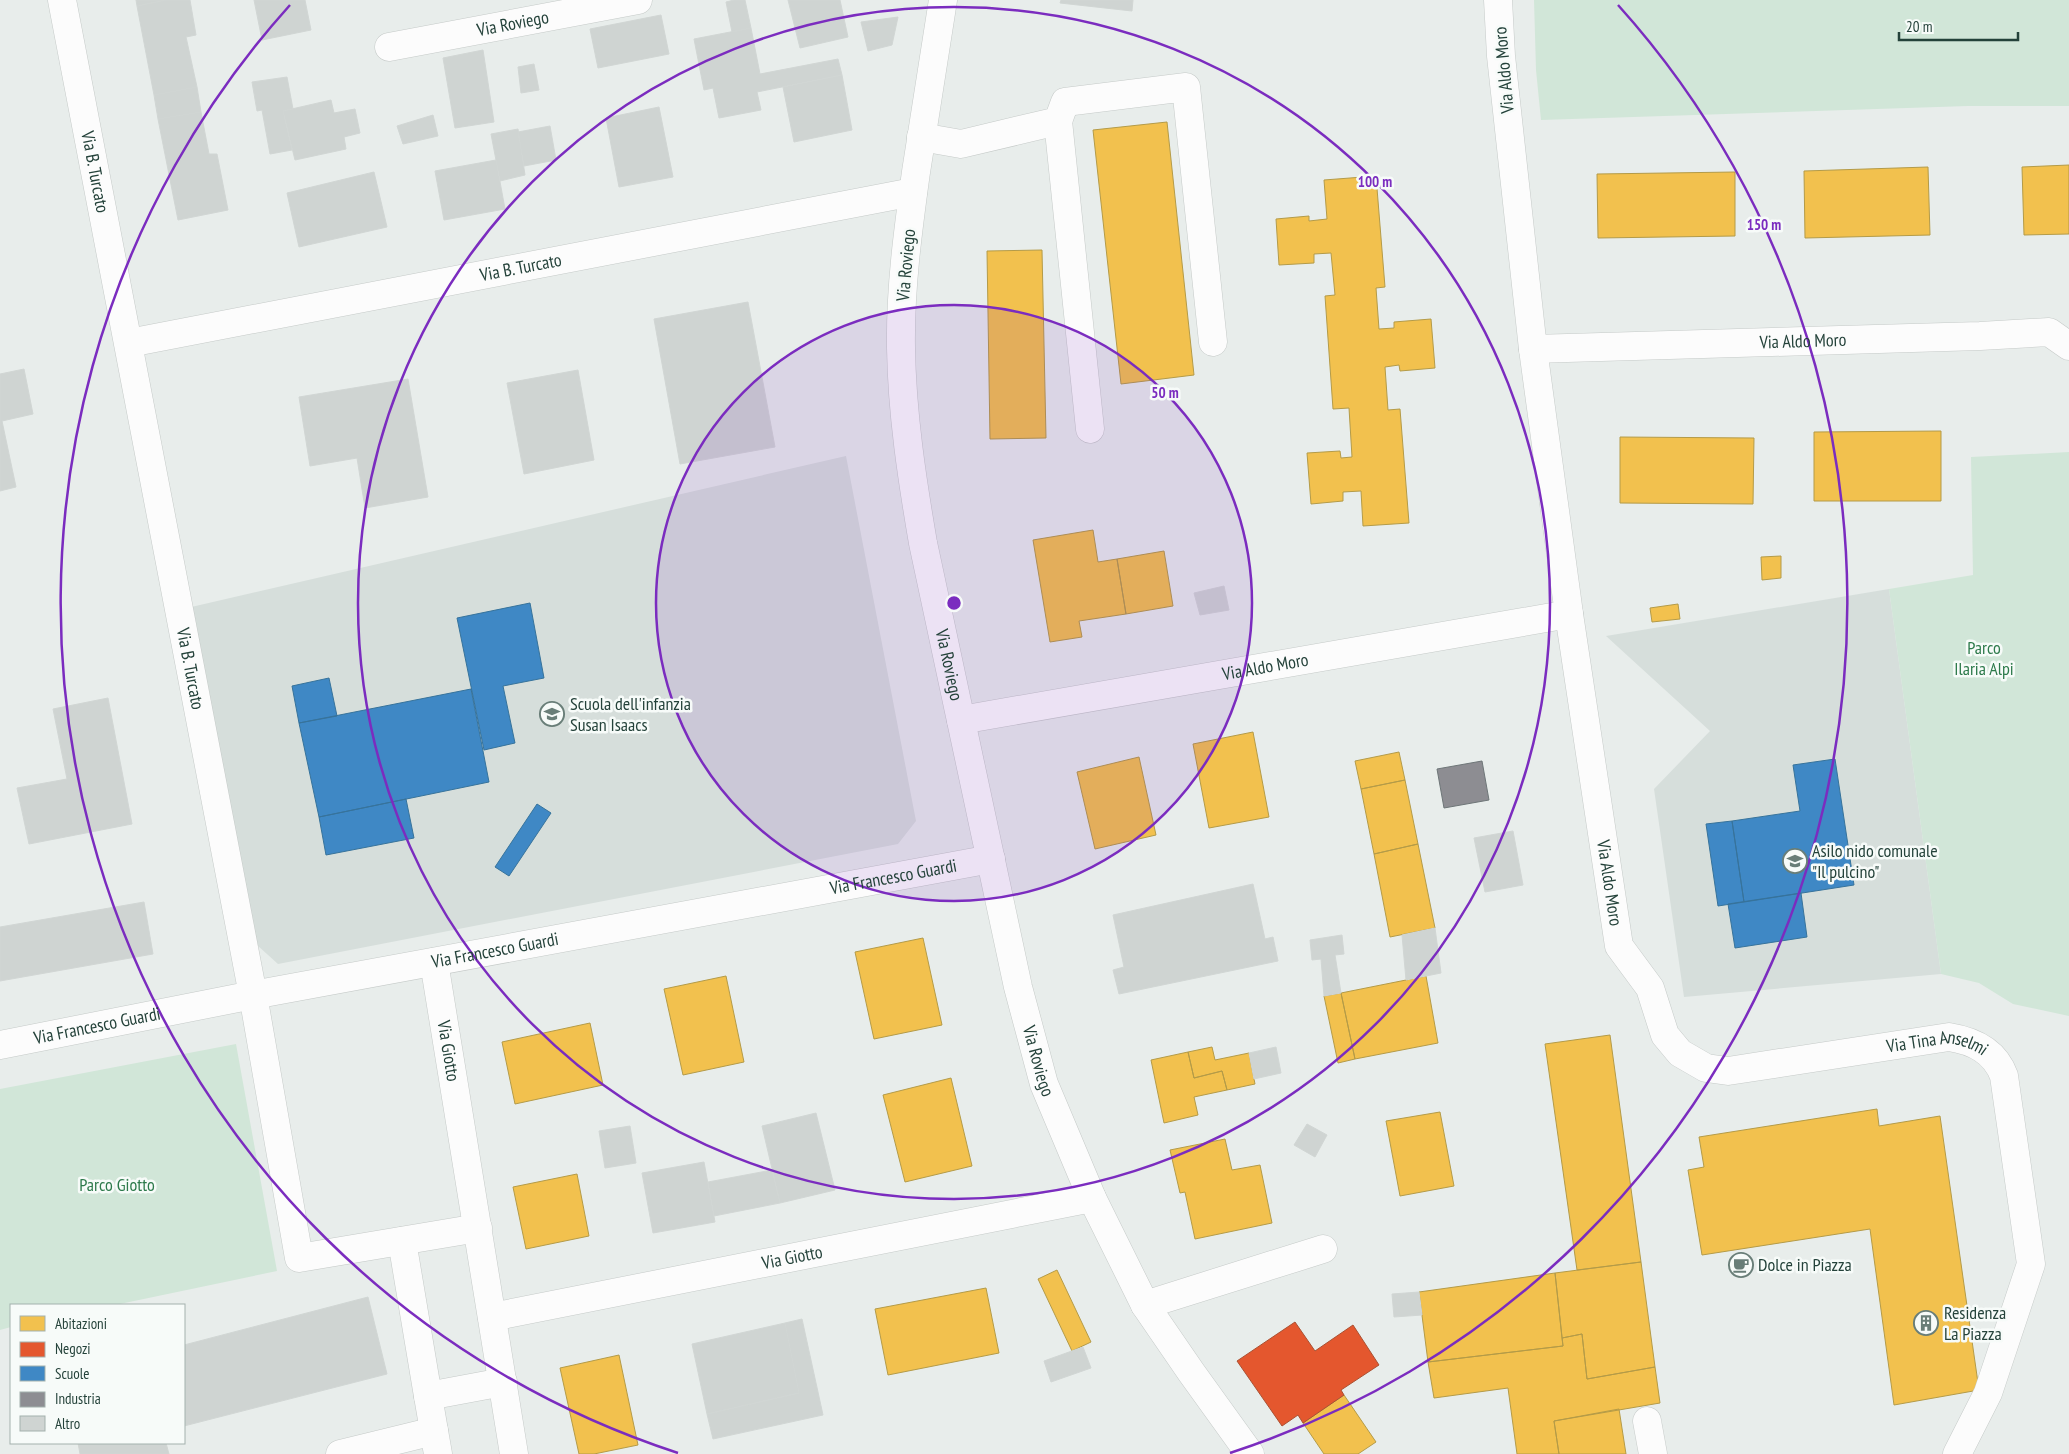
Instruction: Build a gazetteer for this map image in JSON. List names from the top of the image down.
{
  "streets": {
    "street": [
      "Via Roviego",
      "Via Aldo Moro",
      "Via B. Turcato",
      "Via Francesco Guardi",
      "Via Giotto",
      "Via Tina Anselmi"
    ]
  },
  "crossings": [
    ["Via Roviego", "Via Aldo Moro"],
    ["Via Roviego", "Via B. Turcato"],
    ["Via Roviego", "Via Francesco Guardi"],
    ["Via Roviego", "Via Giotto"],
    ["Via Aldo Moro", "Via Tina Anselmi"],
    ["Via B. Turcato", "Via Francesco Guardi"],
    ["Via Francesco Guardi", "Via Giotto"]
  ],
  "parks": ["Parco Ilaria Alpi", "Parco Giotto"],
  "places": {
    "school or university": ["Scuola dell'infanzia Susan Isaacs", "Asilo nido comunale \"Il pulcino\""],
    "cafe": ["Dolce in Piazza"],
    "building": ["Residenza La Piazza"]
  },
  "legend": [
    "Abitazioni",
    "Negozi",
    "Scuole",
    "Industria",
    "Altro"
  ],
  "scale_bar": "20 m",
  "rings": ["100 m", "150 m", "50 m"]
}
